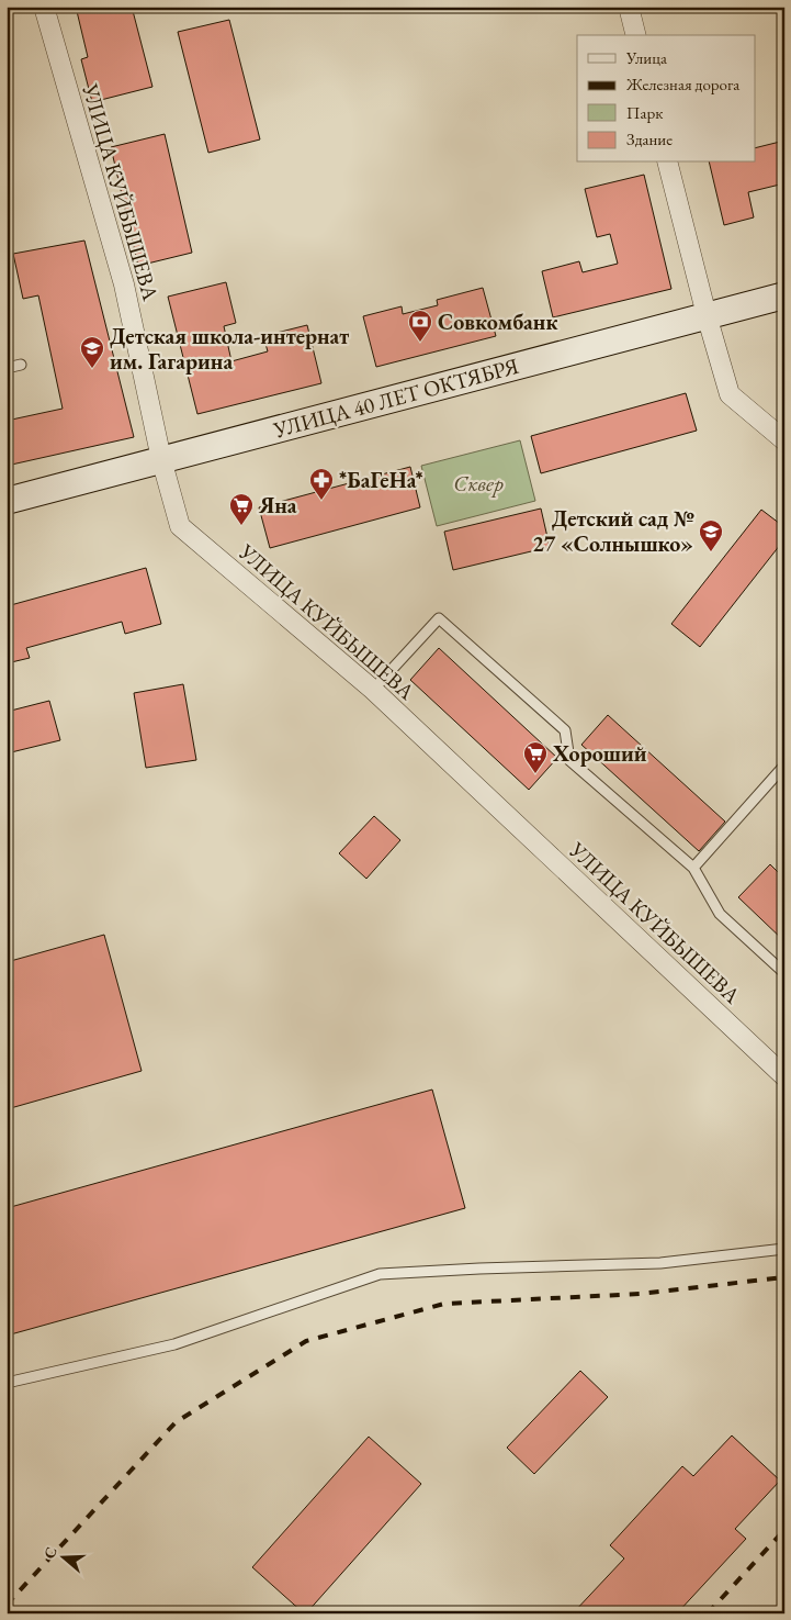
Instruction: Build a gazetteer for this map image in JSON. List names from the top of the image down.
{
  "streets": {
    "main road": ["УЛИЦА 40 ЛЕТ ОКТЯБРЯ"],
    "street": ["УЛИЦА КУЙБЫШЕВА"]
  },
  "crossings": [
    ["УЛИЦА КУЙБЫШЕВА", "УЛИЦА 40 ЛЕТ ОКТЯБРЯ"]
  ],
  "parks": ["Сквер"],
  "places": {
    "bank": ["Совкомбанк"],
    "school or university": ["Детская школа-интернат им. Гагарина", "Детский сад № 27 «Солнышко»"],
    "pharmacy": ["*БаГеНа*"],
    "supermarket": ["Яна", "Хороший"]
  },
  "legend": [
    "Улица",
    "Железная дорога",
    "Парк",
    "Здание"
  ],
  "north": "left"
}
